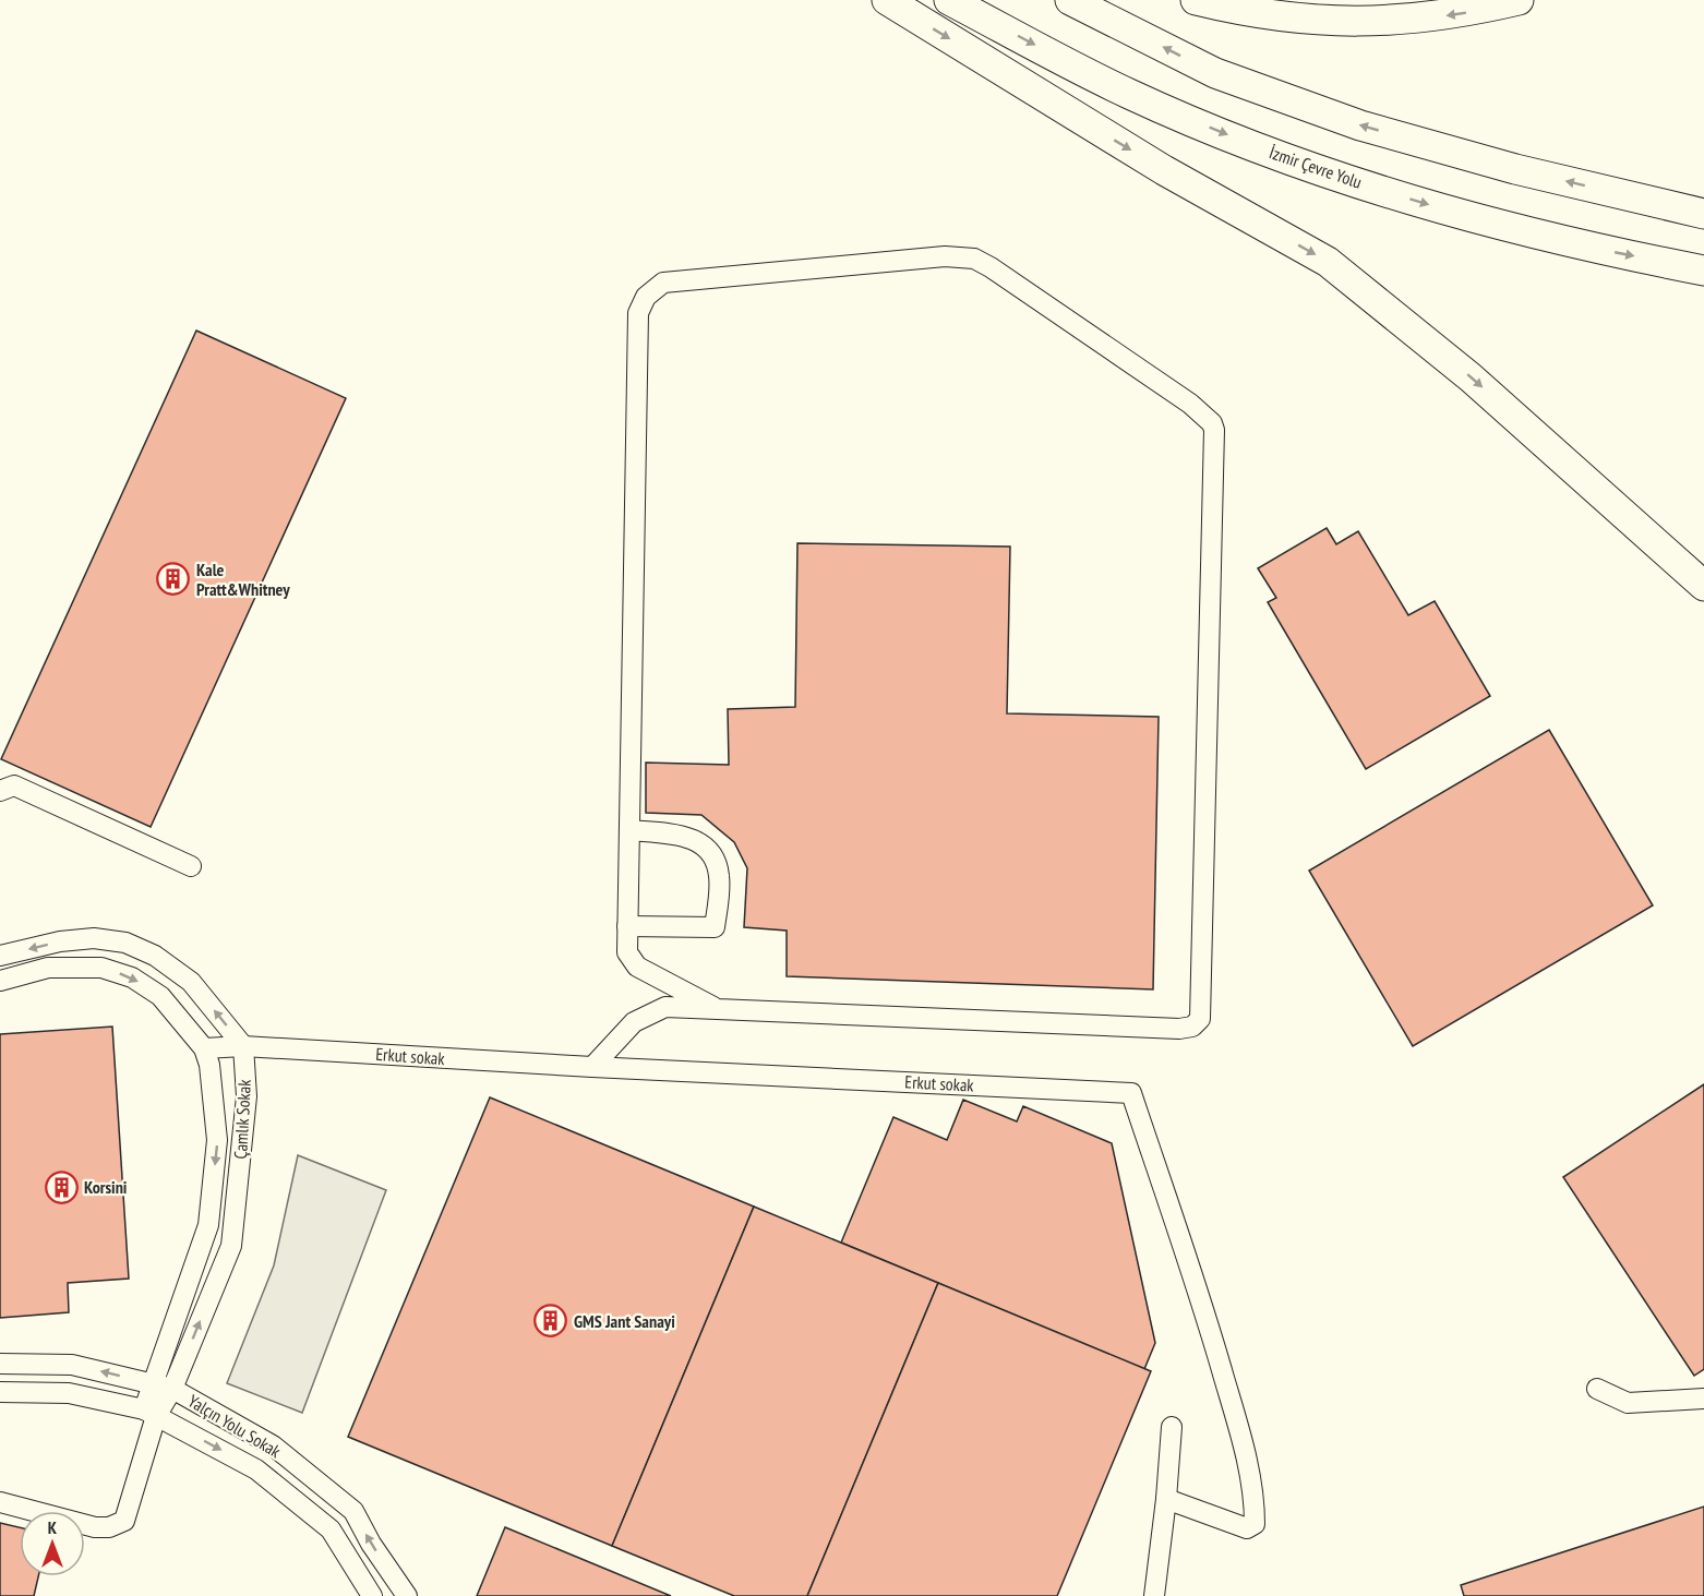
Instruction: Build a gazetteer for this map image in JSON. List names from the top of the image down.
{
  "streets": {
    "highway": ["İzmir Çevre Yolu"],
    "street": ["Erkut sokak", "Çamlık Sokak", "Yalçın Yolu Sokak"]
  },
  "crossings": [
    ["Erkut sokak", "Çamlık Sokak"],
    ["Çamlık Sokak", "Yalçın Yolu Sokak"]
  ],
  "places": {
    "building": ["Kale Pratt&Whitney", "Korsini", "GMS Jant Sanayi"]
  },
  "north": "top"
}
